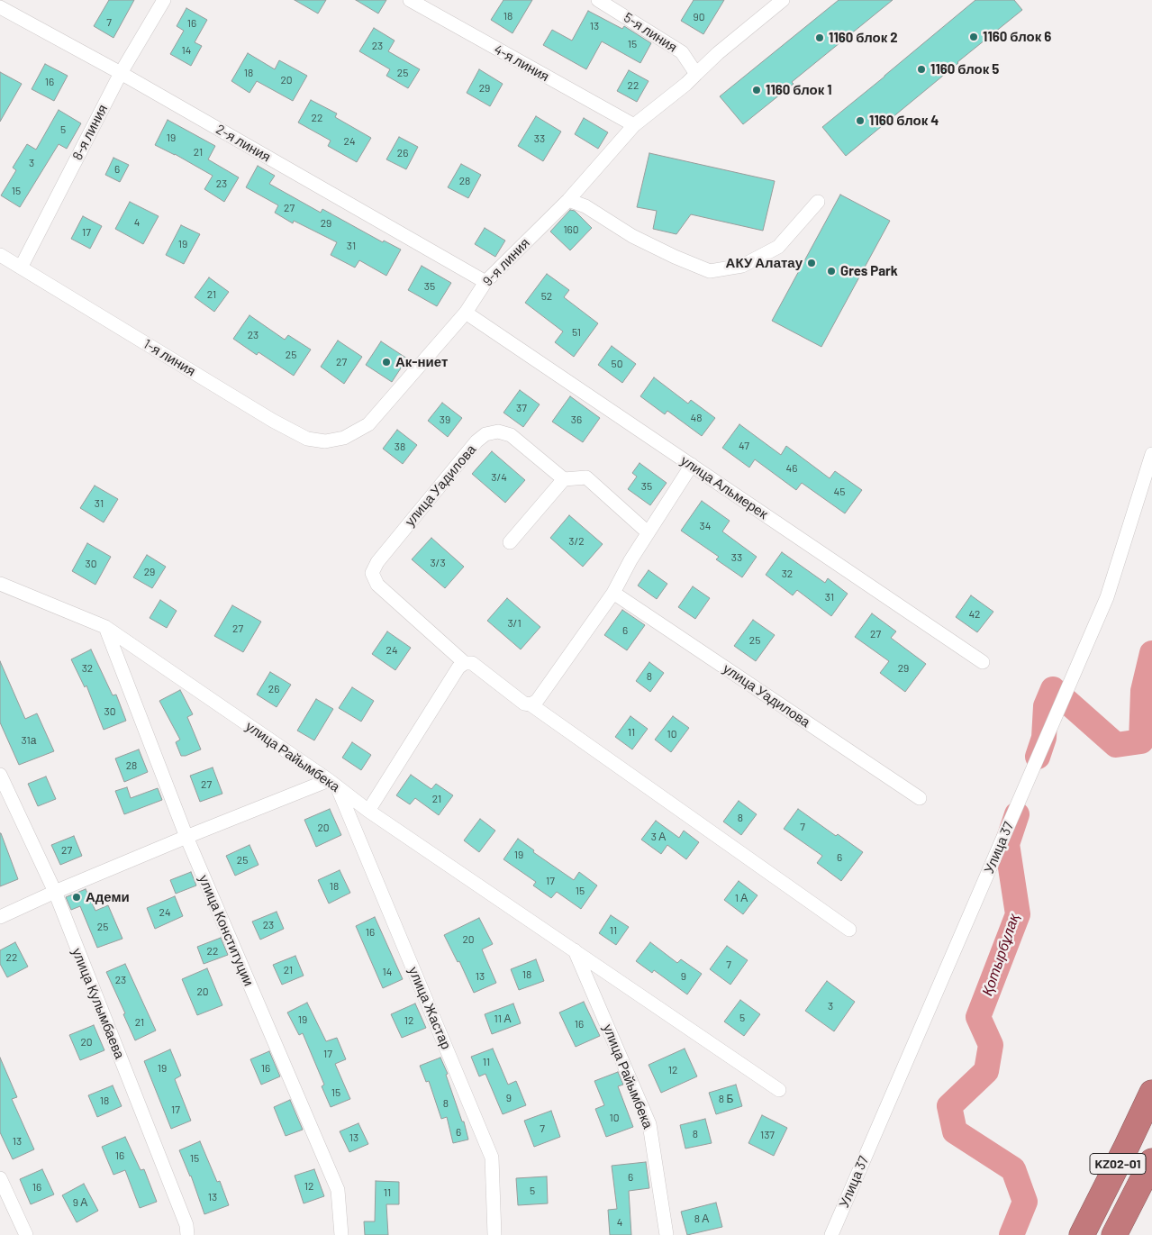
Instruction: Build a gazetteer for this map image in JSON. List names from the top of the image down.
{
  "streets": {
    "highway": ["KZ02-01"],
    "street": [
      "5-я линия",
      "4-я линия",
      "8-я линия",
      "2-я линия",
      "9-я линия",
      "1-я линия",
      "улица Уадилова",
      "улица Альмерек",
      "улица Райымбека",
      "Улица 37",
      "улица Конституции",
      "улица Кулымбаева",
      "улица Жастар"
    ]
  },
  "crossings": [
    ["4-я линия", "9-я линия"],
    ["8-я линия", "2-я линия"],
    ["8-я линия", "1-я линия"],
    ["2-я линия", "9-я линия"],
    ["9-я линия", "1-я линия"],
    ["9-я линия", "улица Альмерек"],
    ["улица Райымбека", "улица Конституции"],
    ["улица Райымбека", "улица Жастар"]
  ],
  "water": ["Қотырбұлақ"],
  "places": [
    "1160 блок 6",
    "1160 блок 2",
    "1160 блок 5",
    "1160 блок 1",
    "1160 блок 4",
    "АКУ Алатау",
    "Gres Park",
    "Ак-ниет",
    "Адеми"
  ],
  "house_numbers": [
    "18",
    "90",
    "7",
    "16",
    "13",
    "15",
    "23",
    "14",
    "18",
    "25",
    "20",
    "16",
    "22",
    "29",
    "22",
    "5",
    "19",
    "33",
    "24",
    "21",
    "26",
    "3",
    "6",
    "28",
    "23",
    "15",
    "27",
    "4",
    "29",
    "160",
    "17",
    "19",
    "31",
    "35",
    "21",
    "52",
    "51",
    "23",
    "25",
    "27",
    "50",
    "37",
    "48",
    "39",
    "36",
    "47",
    "38",
    "46",
    "3/4",
    "35",
    "45",
    "31",
    "34",
    "3/2",
    "33",
    "3/3",
    "30",
    "29",
    "32",
    "31",
    "42",
    "3/1",
    "27",
    "6",
    "27",
    "25",
    "24",
    "32",
    "29",
    "8",
    "26",
    "30",
    "11",
    "10",
    "31а",
    "28",
    "27",
    "21",
    "8",
    "7",
    "20",
    "3 А",
    "27",
    "19",
    "6",
    "25",
    "17",
    "18",
    "15",
    "1 А",
    "24",
    "23",
    "25",
    "11",
    "16",
    "20",
    "22",
    "22",
    "7",
    "21",
    "14",
    "18",
    "13",
    "9",
    "23",
    "20",
    "3",
    "5",
    "11 А",
    "19",
    "12",
    "21",
    "16",
    "20",
    "17",
    "11",
    "19",
    "16",
    "12",
    "15",
    "9",
    "8 Б",
    "18",
    "8",
    "17",
    "10",
    "7",
    "6",
    "8",
    "137",
    "13",
    "13",
    "16",
    "15",
    "6",
    "12",
    "16",
    "5",
    "11",
    "13",
    "9 А",
    "8 А",
    "4"
  ]
}
